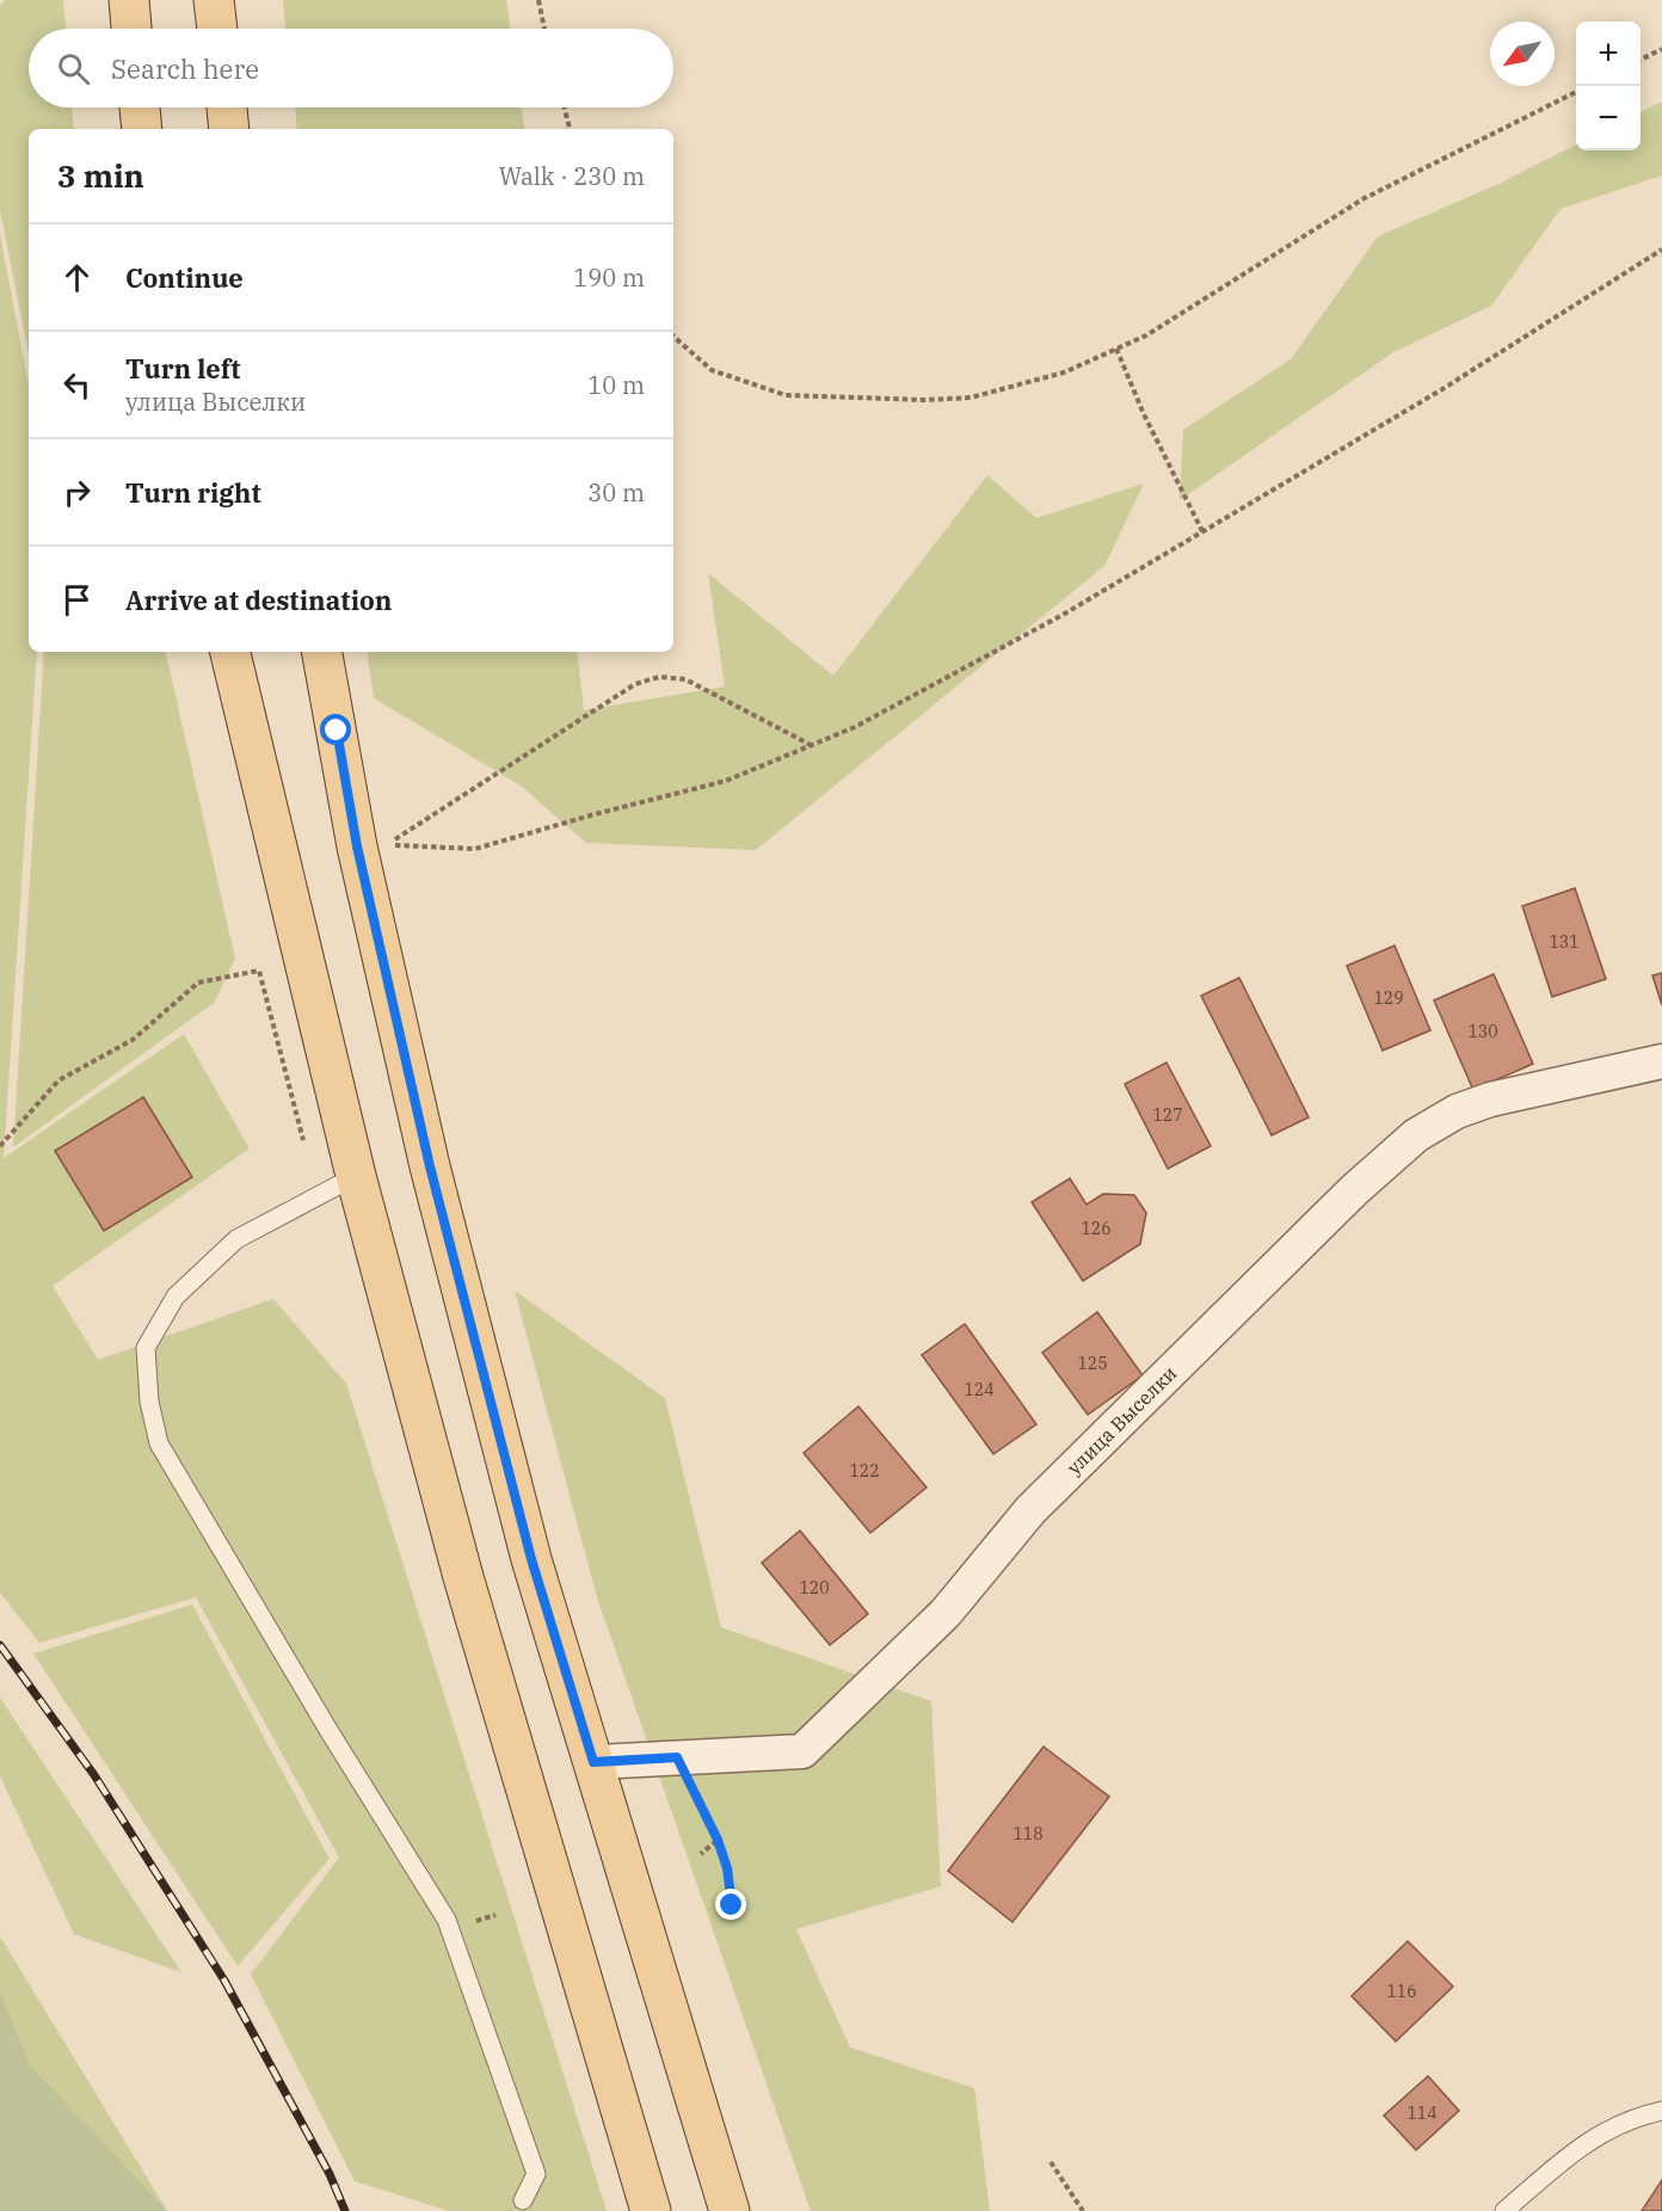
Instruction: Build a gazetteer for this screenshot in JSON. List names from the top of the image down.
{
  "streets": {
    "street": ["улица Выселки"]
  },
  "house_numbers": [
    "131",
    "129",
    "130",
    "127",
    "126",
    "125",
    "124",
    "122",
    "120",
    "118",
    "116",
    "114"
  ],
  "north": "bottom left",
  "page": {
    "map_buttons": ["+", "−"],
    "search": "Search here",
    "heading": ["3 min", "Walk · 230 m"],
    "list": [
      ["Continue", "190 m"],
      ["Turn left", "улица Выселки", "10 m"],
      ["Turn right", "30 m"],
      "Arrive at destination"
    ]
  }
}
